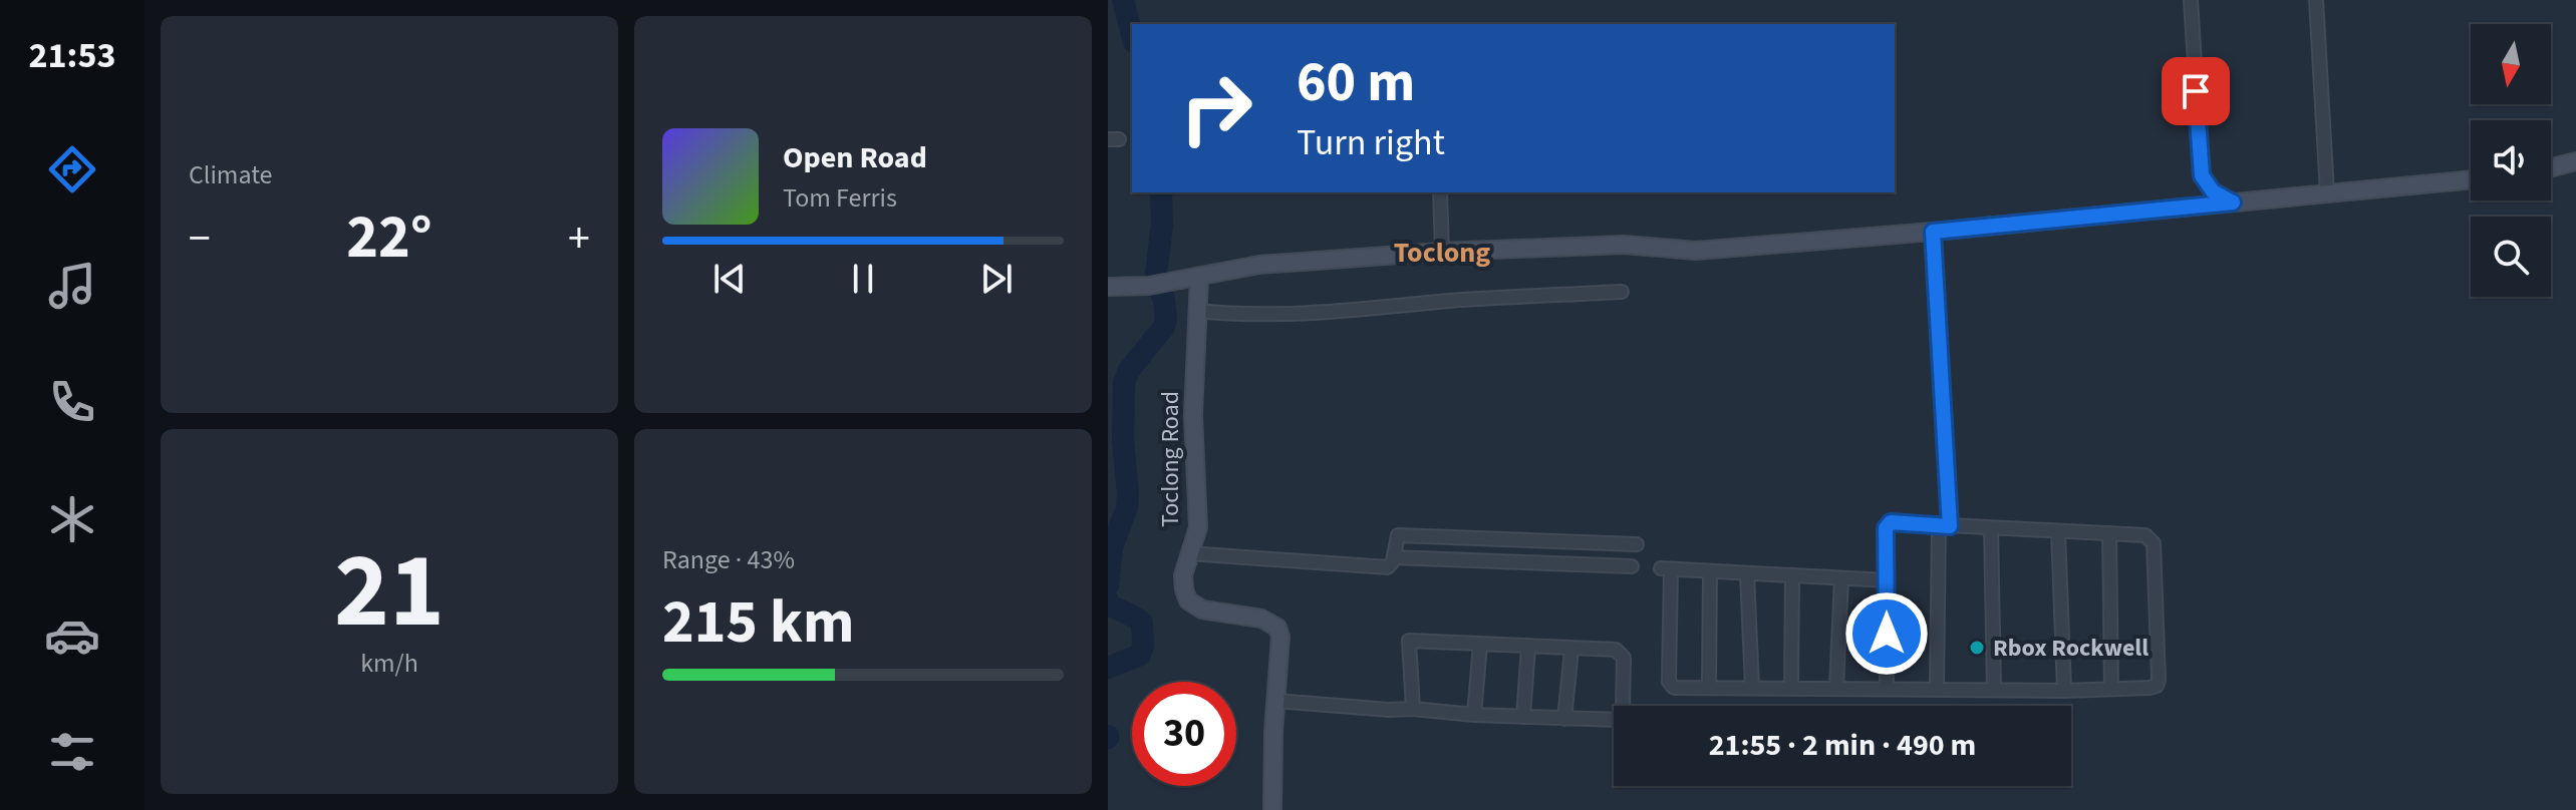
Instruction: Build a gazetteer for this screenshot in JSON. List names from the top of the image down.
{
  "streets": {
    "street": ["Toclong Road"]
  },
  "districts": ["Toclong"],
  "places": ["Rbox Rockwell"],
  "north": "bottom",
  "page": {
    "tabs": "21:53",
    "tile": [
      "Climate",
      ["21", "km/h"],
      ["Range · 43%", "215 km"]
    ],
    "turn": ["60 m", "Turn right"],
    "song": ["Open Road", "Tom Ferris"],
    "heat": ["−", "22°", "+"],
    "limit": "30",
    "trip": "21:55 · 2 min · 490 m"
  }
}
